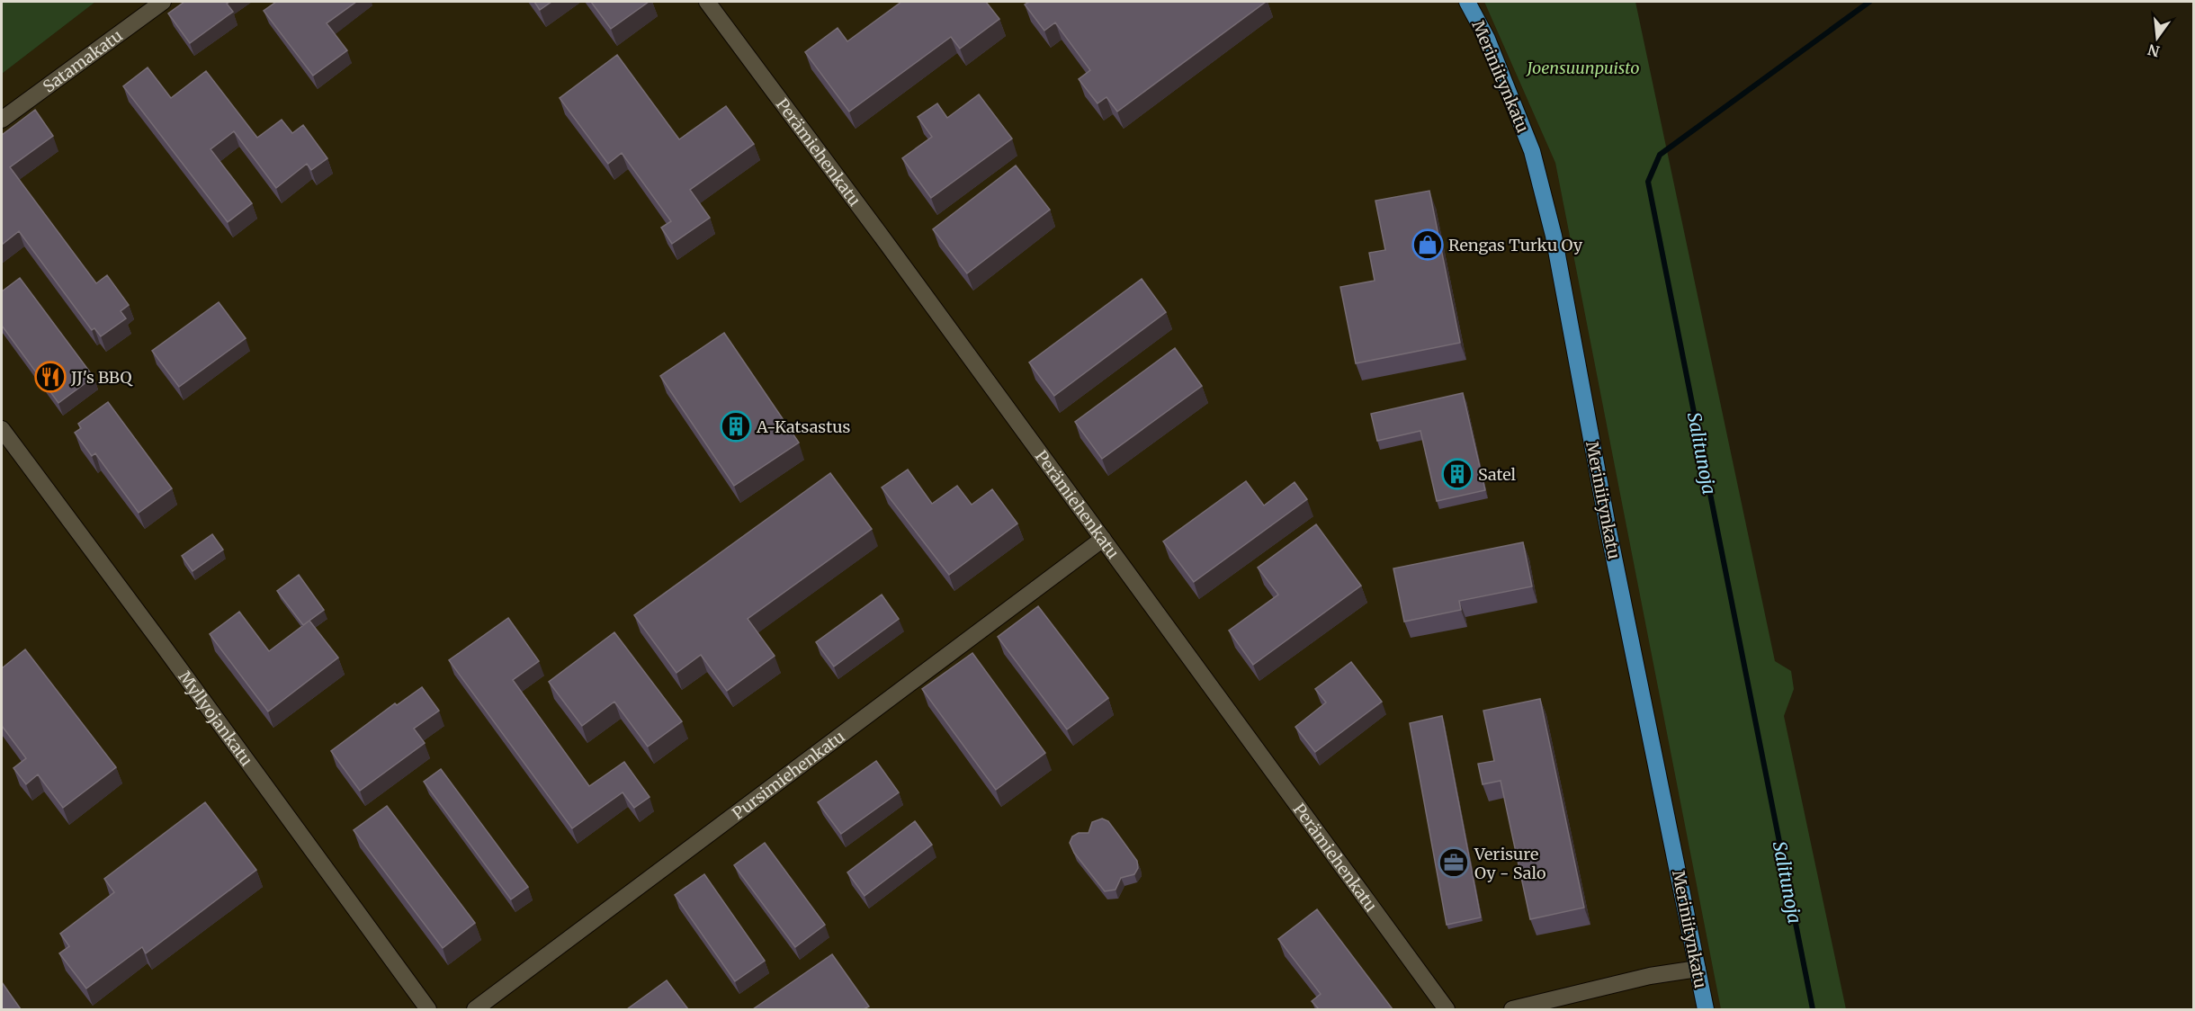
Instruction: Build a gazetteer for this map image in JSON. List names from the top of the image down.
{
  "streets": {
    "main road": ["Meriniitynkatu"],
    "street": [
      "Satamakatu",
      "Perämiehenkatu",
      "Myllyojankatu",
      "Pursimiehenkatu"
    ]
  },
  "crossings": [
    ["Perämiehenkatu", "Pursimiehenkatu"]
  ],
  "water": ["Salitunoja"],
  "parks": ["Joensuunpuisto"],
  "places": {
    "shop": ["Rengas Turku Oy"],
    "restaurant": ["JJ's BBQ"],
    "building": ["A-Katsastus", "Satel"],
    "office": ["Verisure Oy - Salo"]
  },
  "north": "bottom"
}
